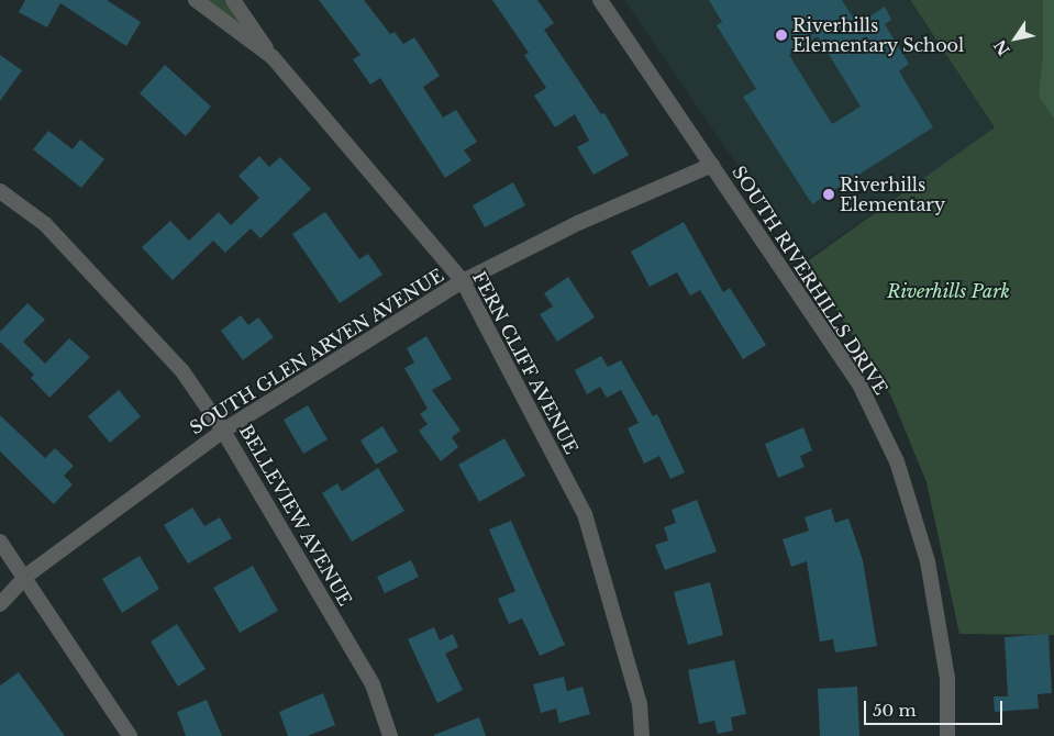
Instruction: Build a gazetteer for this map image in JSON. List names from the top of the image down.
{
  "streets": {
    "street": [
      "SOUTH RIVERHILLS DRIVE",
      "SOUTH GLEN ARVEN AVENUE",
      "FERN CLIFF AVENUE",
      "BELLEVIEW AVENUE"
    ]
  },
  "crossings": [
    ["SOUTH RIVERHILLS DRIVE", "SOUTH GLEN ARVEN AVENUE"],
    ["SOUTH GLEN ARVEN AVENUE", "FERN CLIFF AVENUE"],
    ["SOUTH GLEN ARVEN AVENUE", "BELLEVIEW AVENUE"]
  ],
  "parks": ["Riverhills Park"],
  "places": ["Riverhills Elementary School", "Riverhills Elementary"],
  "scale_bar": "50 m",
  "north": "bottom left"
}
